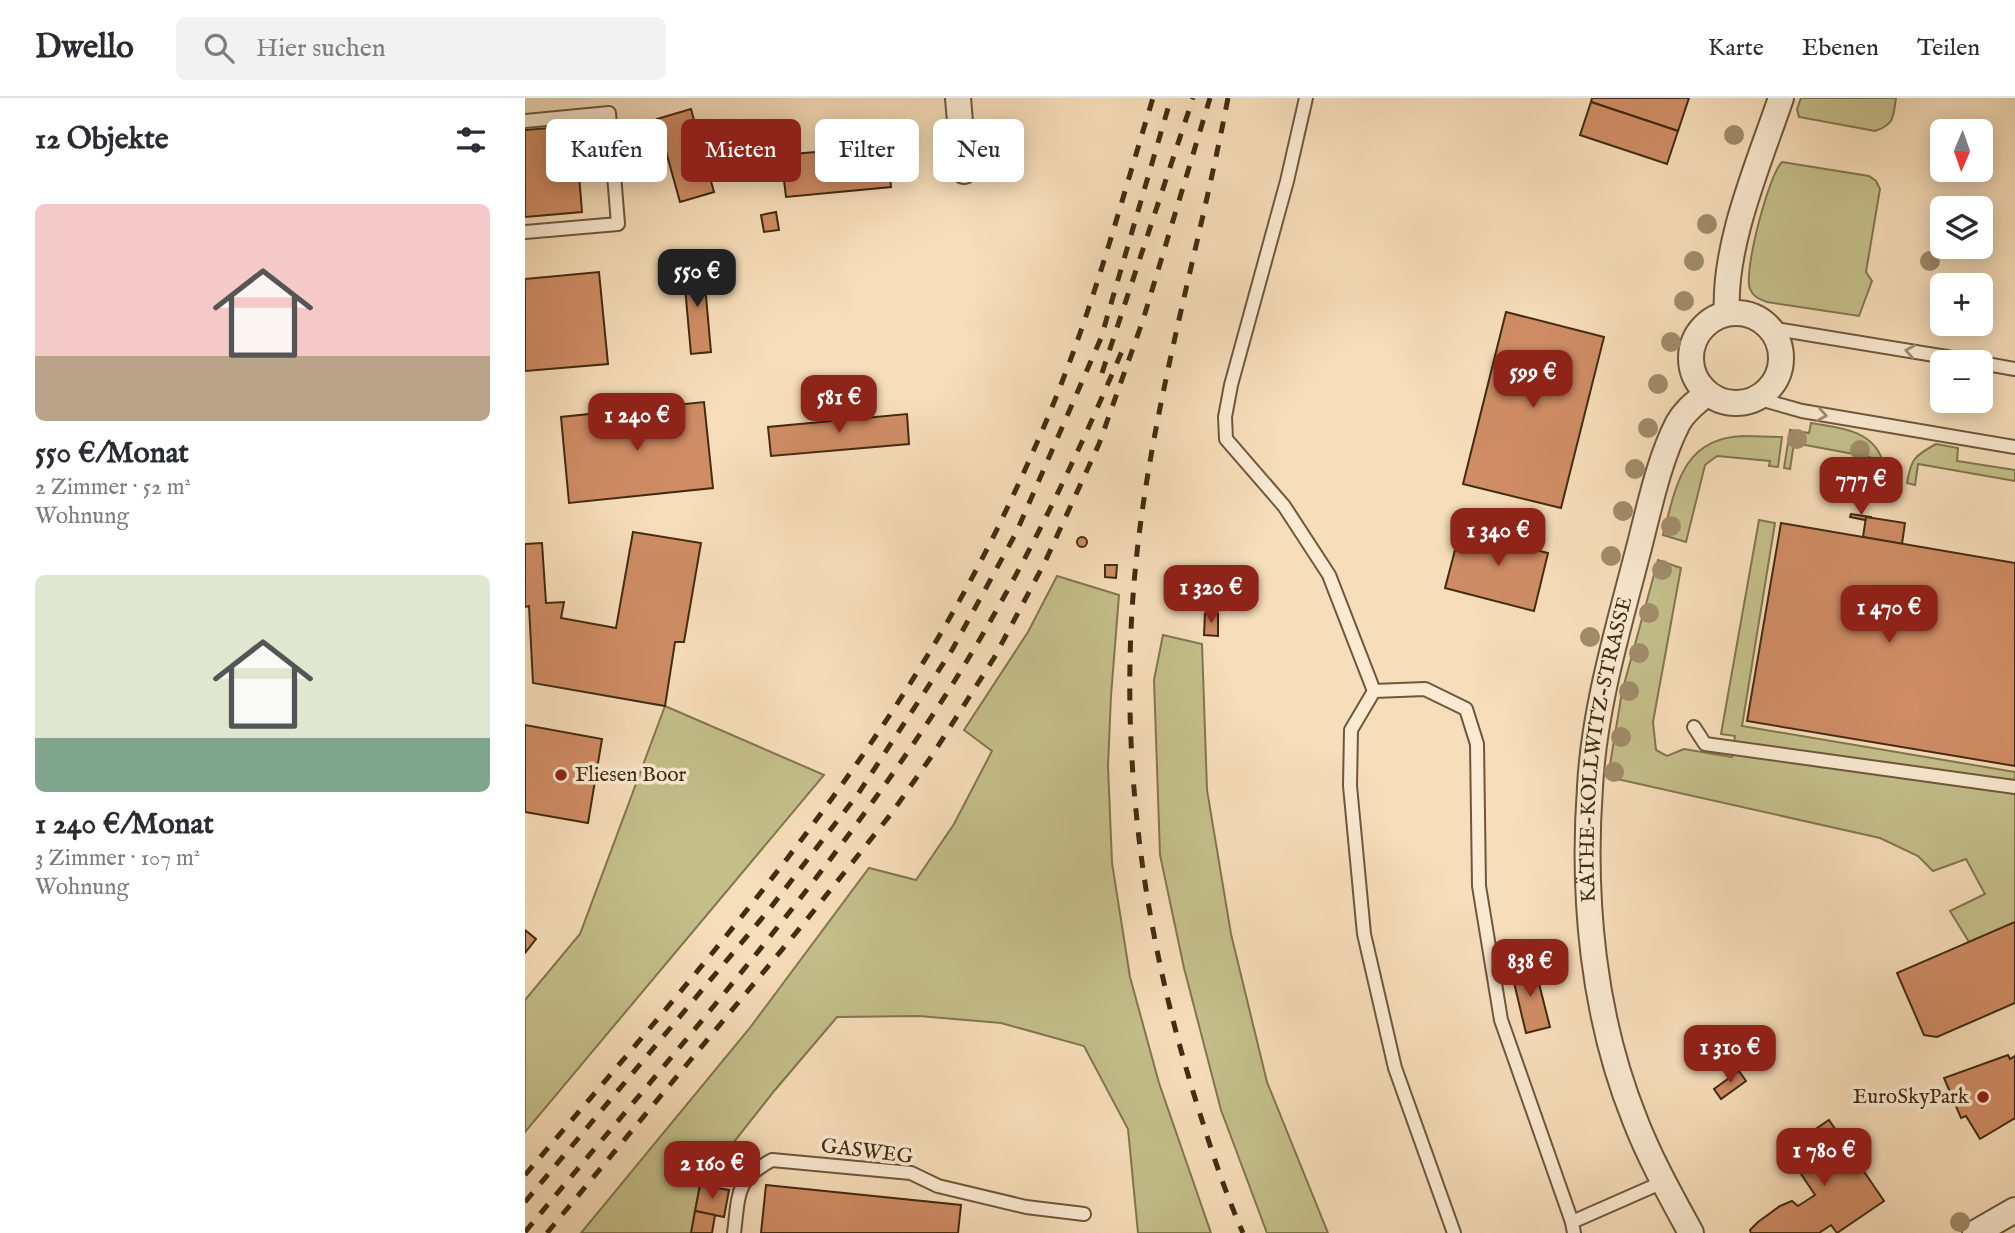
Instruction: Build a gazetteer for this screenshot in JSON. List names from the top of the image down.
{
  "streets": {
    "street": ["KÄTHE-KOLLWITZ-STRASSE"],
    "lane": ["GASWEG"]
  },
  "places": ["Fliesen Boor", "EuroSkyPark"],
  "north": "bottom",
  "page": {
    "header": "Dwello",
    "search": "Hier suchen",
    "nav": ["Karte", "Ebenen", "Teilen"],
    "heading": "12 Objekte",
    "map_buttons": ["+", "−"],
    "chip": [
      "Kaufen",
      "Mieten",
      "Filter",
      "Neu"
    ],
    "list": [
      {
        "name": "550 €/Monat",
        "note": "2 Zimmer · 52 m² · Wohnung"
      },
      {
        "name": "1 240 €/Monat",
        "note": "3 Zimmer · 107 m² · Wohnung"
      }
    ],
    "price": [
      "550 €",
      "599 €",
      "581 €",
      "1 240 €",
      "777 €",
      "1 340 €",
      "1 320 €",
      "1 470 €",
      "838 €",
      "1 310 €",
      "1 780 €",
      "2 160 €"
    ]
  }
}
